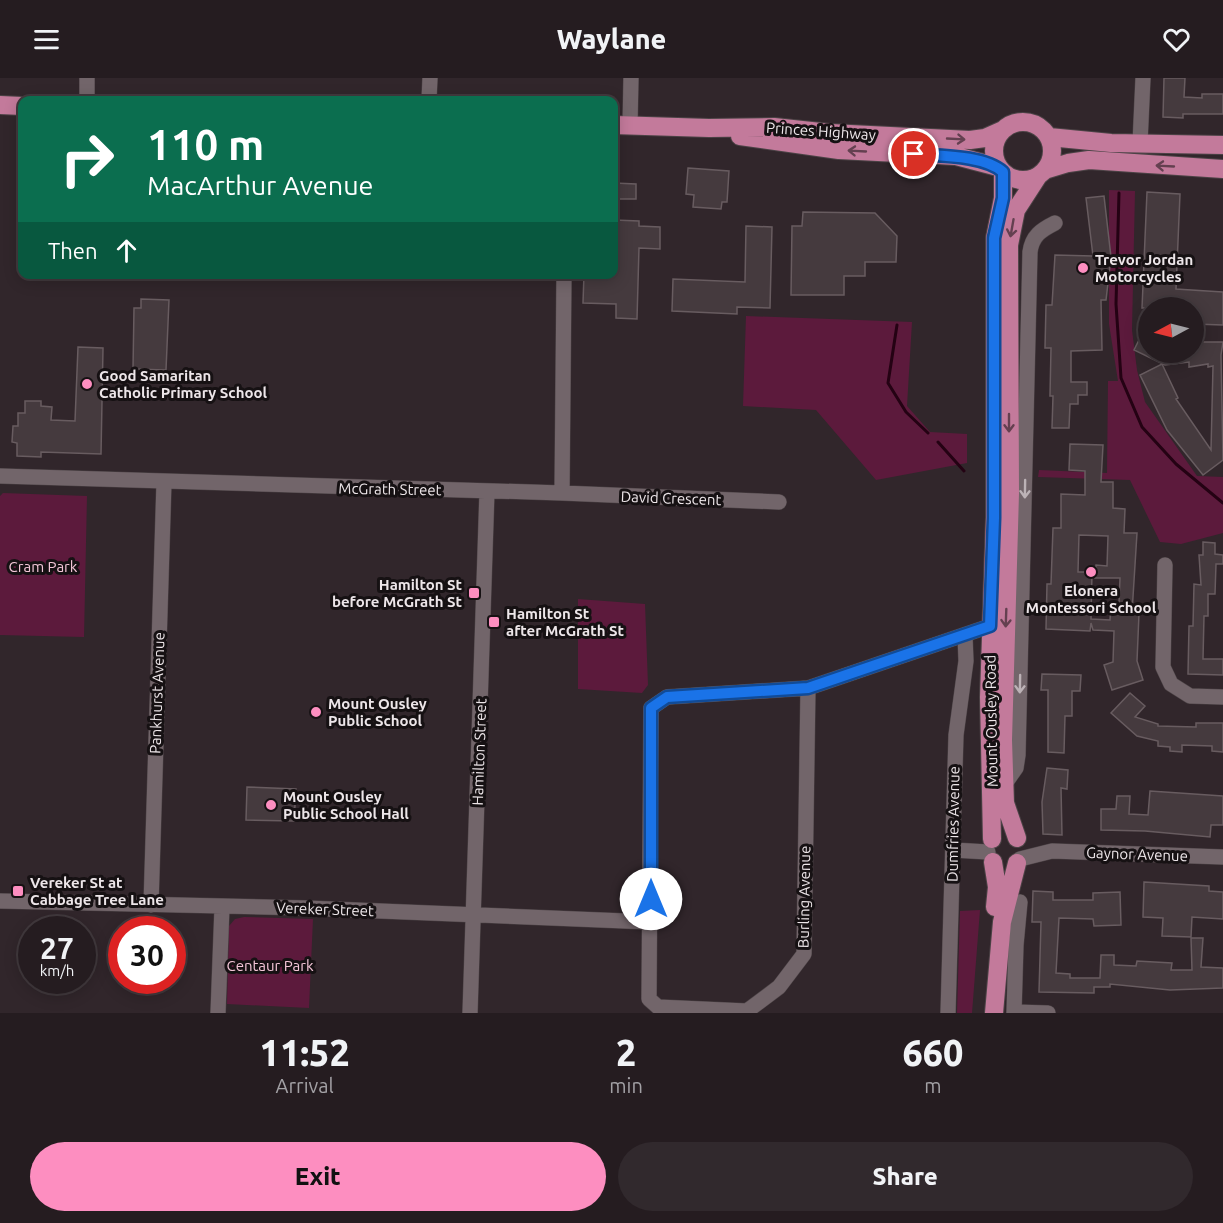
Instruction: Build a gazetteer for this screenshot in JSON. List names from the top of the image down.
{
  "streets": {
    "main road": ["Princes Highway", "Mount Ousley Road"],
    "street": [
      "McGrath Street",
      "David Crescent",
      "Pankhurst Avenue",
      "Hamilton Street",
      "Dumfries Avenue",
      "Gaynor Avenue",
      "Burling Avenue",
      "Vereker Street"
    ]
  },
  "crossings": [
    ["Princes Highway", "Mount Ousley Road"],
    ["McGrath Street", "David Crescent"],
    ["McGrath Street", "Pankhurst Avenue"],
    ["McGrath Street", "Hamilton Street"],
    ["Pankhurst Avenue", "Vereker Street"],
    ["Mount Ousley Road", "Gaynor Avenue"],
    ["Hamilton Street", "Vereker Street"],
    ["Burling Avenue", "Vereker Street"]
  ],
  "parks": ["Cram Park", "Centaur Park"],
  "places": {
    "other": [
      "Trevor Jordan Motorcycles",
      "Good Samaritan Catholic Primary School",
      "Elonera Montessori School",
      "Mount Ousley Public School",
      "Mount Ousley Public School Hall"
    ],
    "transit": ["Hamilton St before McGrath St", "Hamilton St after McGrath St", "Vereker St at Cabbage Tree Lane"]
  },
  "north": "left",
  "page": {
    "header": "Waylane",
    "turn": ["110 m", "MacArthur Avenue"],
    "then": "Then",
    "speed": "27 km/h",
    "limit": "30",
    "eta": [
      "11:52",
      "Arrival",
      "2",
      "min",
      "660",
      "m"
    ],
    "buttons": ["Exit", "Share"]
  }
}
